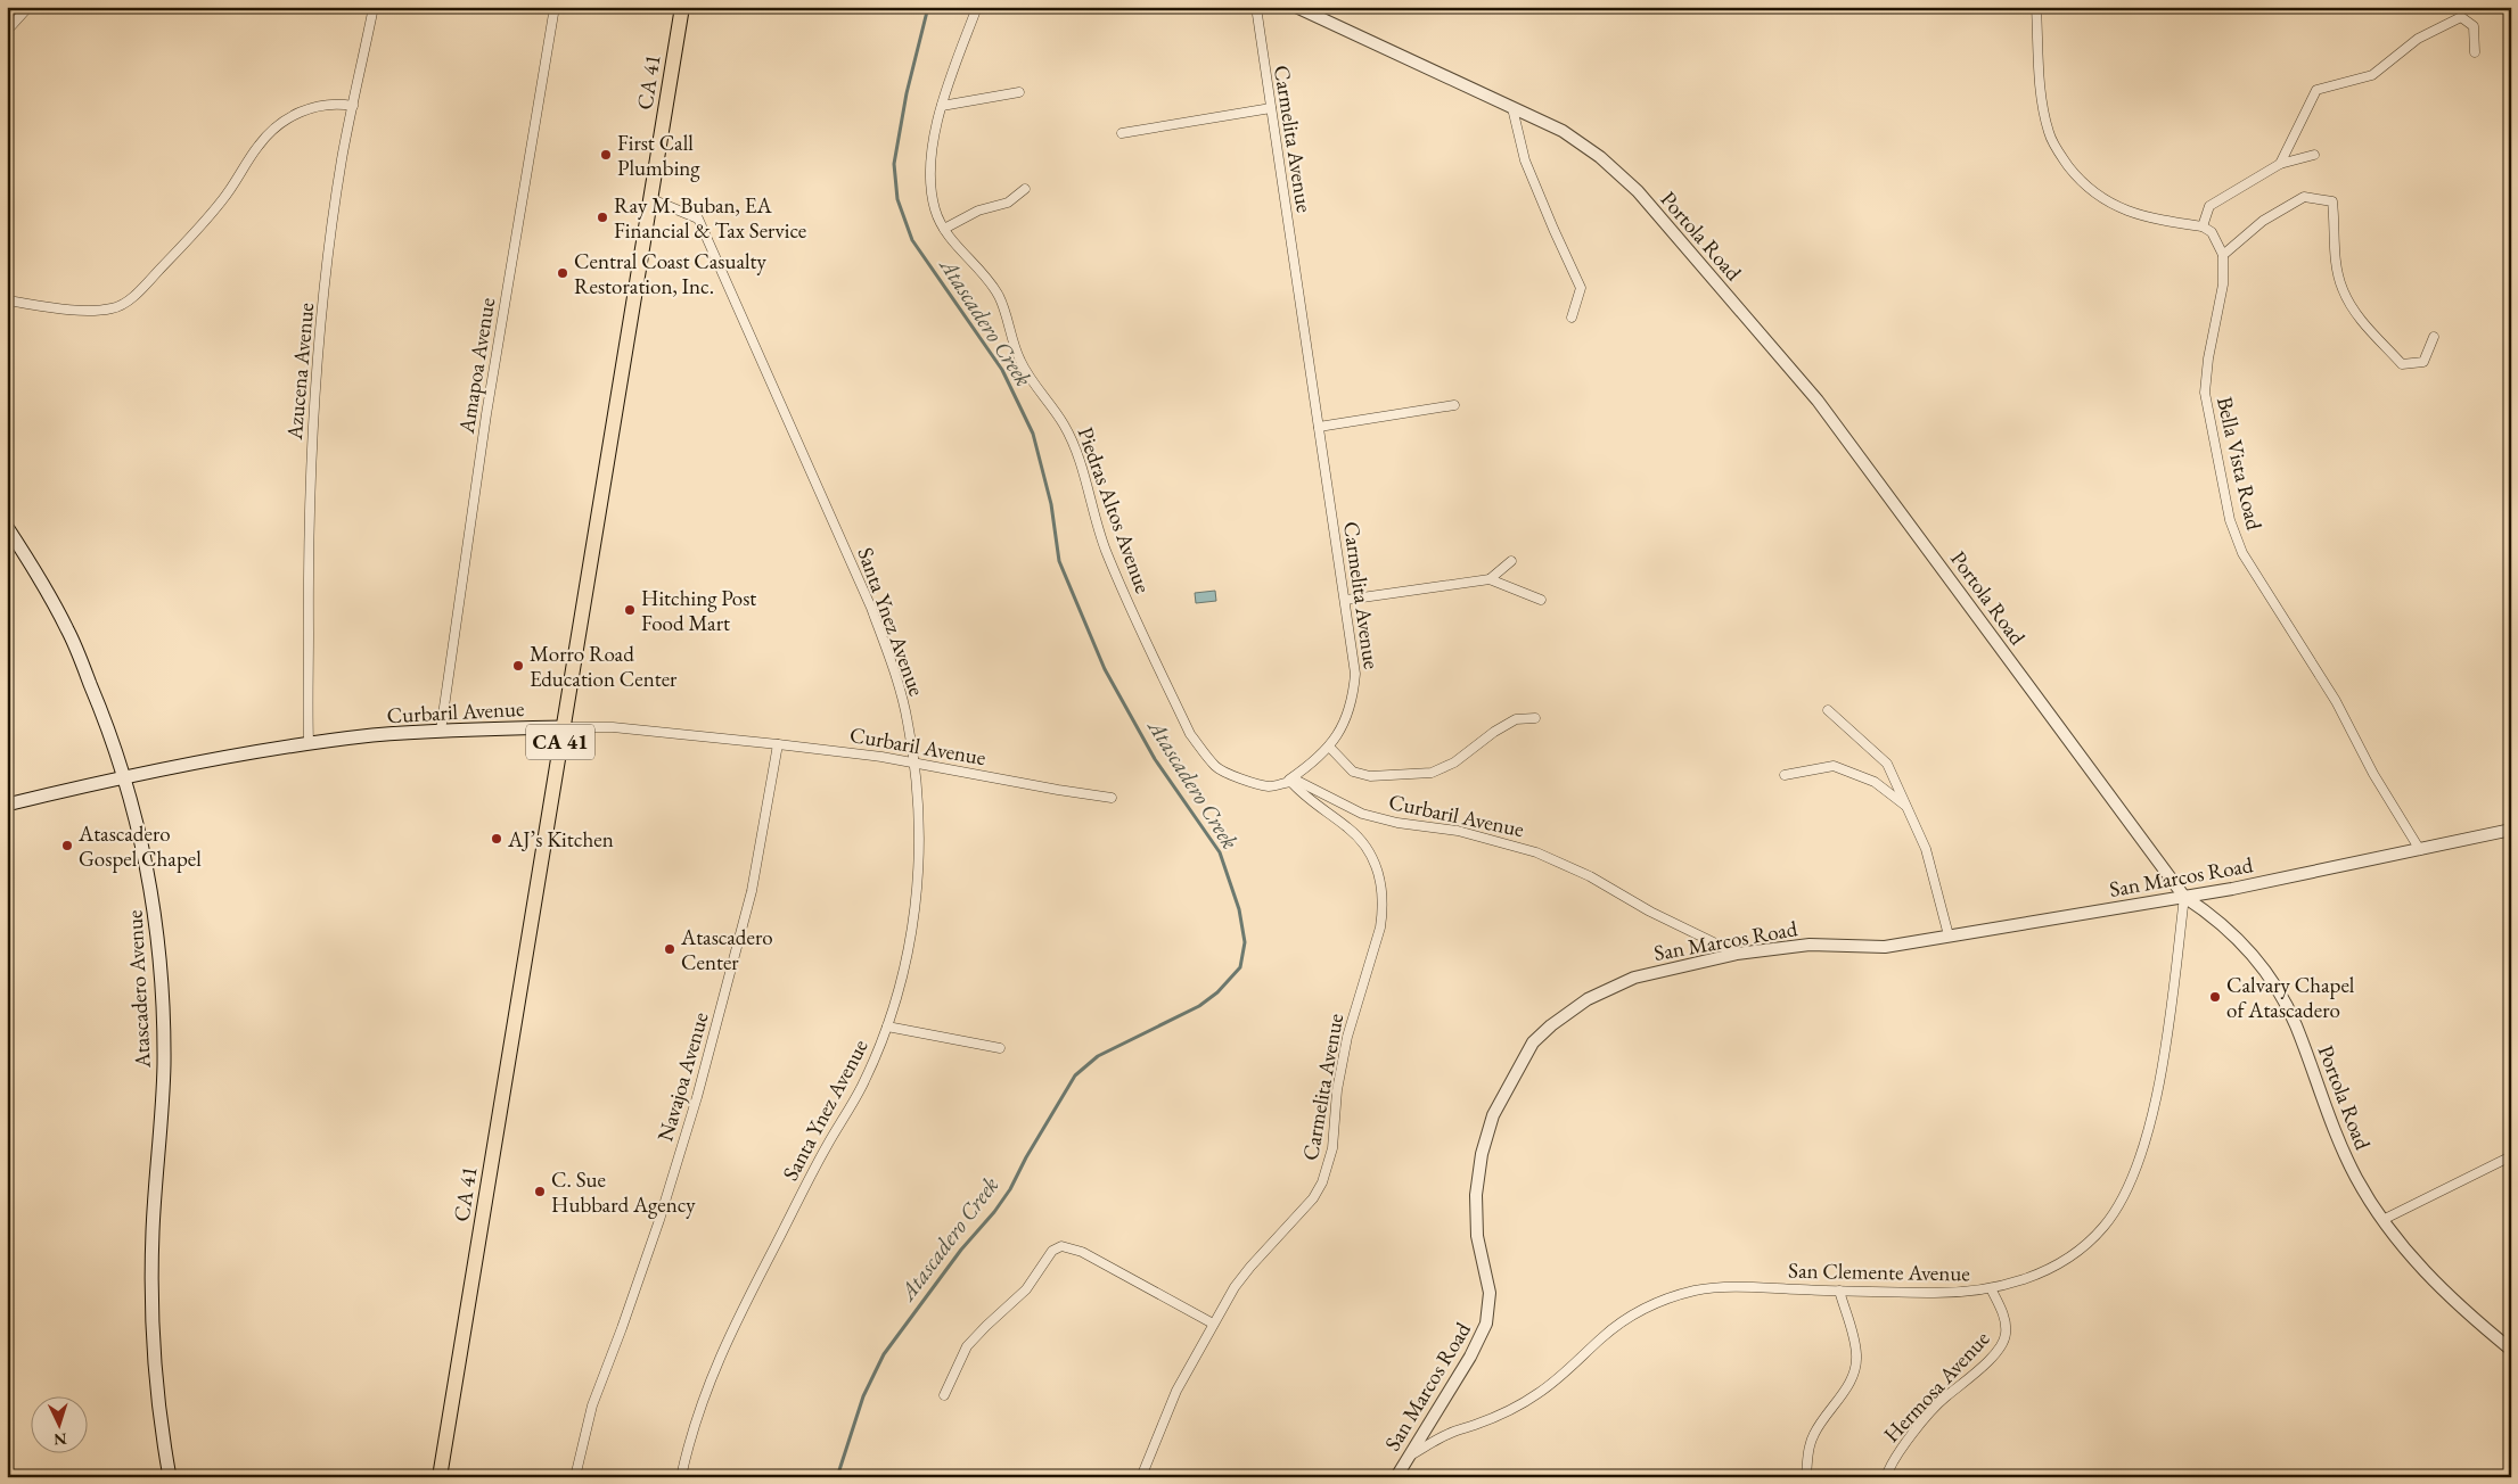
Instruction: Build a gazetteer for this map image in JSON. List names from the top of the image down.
{
  "streets": {
    "main road": ["CA 41", "Curbaril Avenue", "Atascadero Avenue"],
    "street": [
      "Carmelita Avenue",
      "Portola Road",
      "Amapoa Avenue",
      "Azucena Avenue",
      "Bella Vista Road",
      "Piedras Altos Avenue",
      "Santa Ynez Avenue",
      "San Marcos Road",
      "Navajoa Avenue",
      "San Clemente Avenue",
      "Hermosa Avenue"
    ]
  },
  "crossings": [
    ["CA 41", "Santa Ynez Avenue"],
    ["CA 41", "Curbaril Avenue"],
    ["Carmelita Avenue", "Piedras Altos Avenue"],
    ["Carmelita Avenue", "Curbaril Avenue"],
    ["Portola Road", "San Marcos Road"],
    ["Portola Road", "San Clemente Avenue"],
    ["Amapoa Avenue", "Curbaril Avenue"],
    ["Azucena Avenue", "Curbaril Avenue"],
    ["Bella Vista Road", "San Marcos Road"],
    ["Piedras Altos Avenue", "Curbaril Avenue"],
    ["Santa Ynez Avenue", "Curbaril Avenue"],
    ["Curbaril Avenue", "San Marcos Road"],
    ["Curbaril Avenue", "Atascadero Avenue"],
    ["Curbaril Avenue", "Navajoa Avenue"],
    ["San Marcos Road", "San Clemente Avenue"],
    ["San Clemente Avenue", "Hermosa Avenue"]
  ],
  "water": ["Atascadero Creek"],
  "places": [
    "First Call Plumbing",
    "Ray M. Buban, EA Financial & Tax Service",
    "Central Coast Casualty Restoration, Inc.",
    "Hitching Post Food Mart",
    "Morro Road Education Center",
    "AJ’s Kitchen",
    "Atascadero Gospel Chapel",
    "Atascadero Center",
    "Calvary Chapel of Atascadero",
    "C. Sue Hubbard Agency"
  ],
  "north": "bottom"
}
